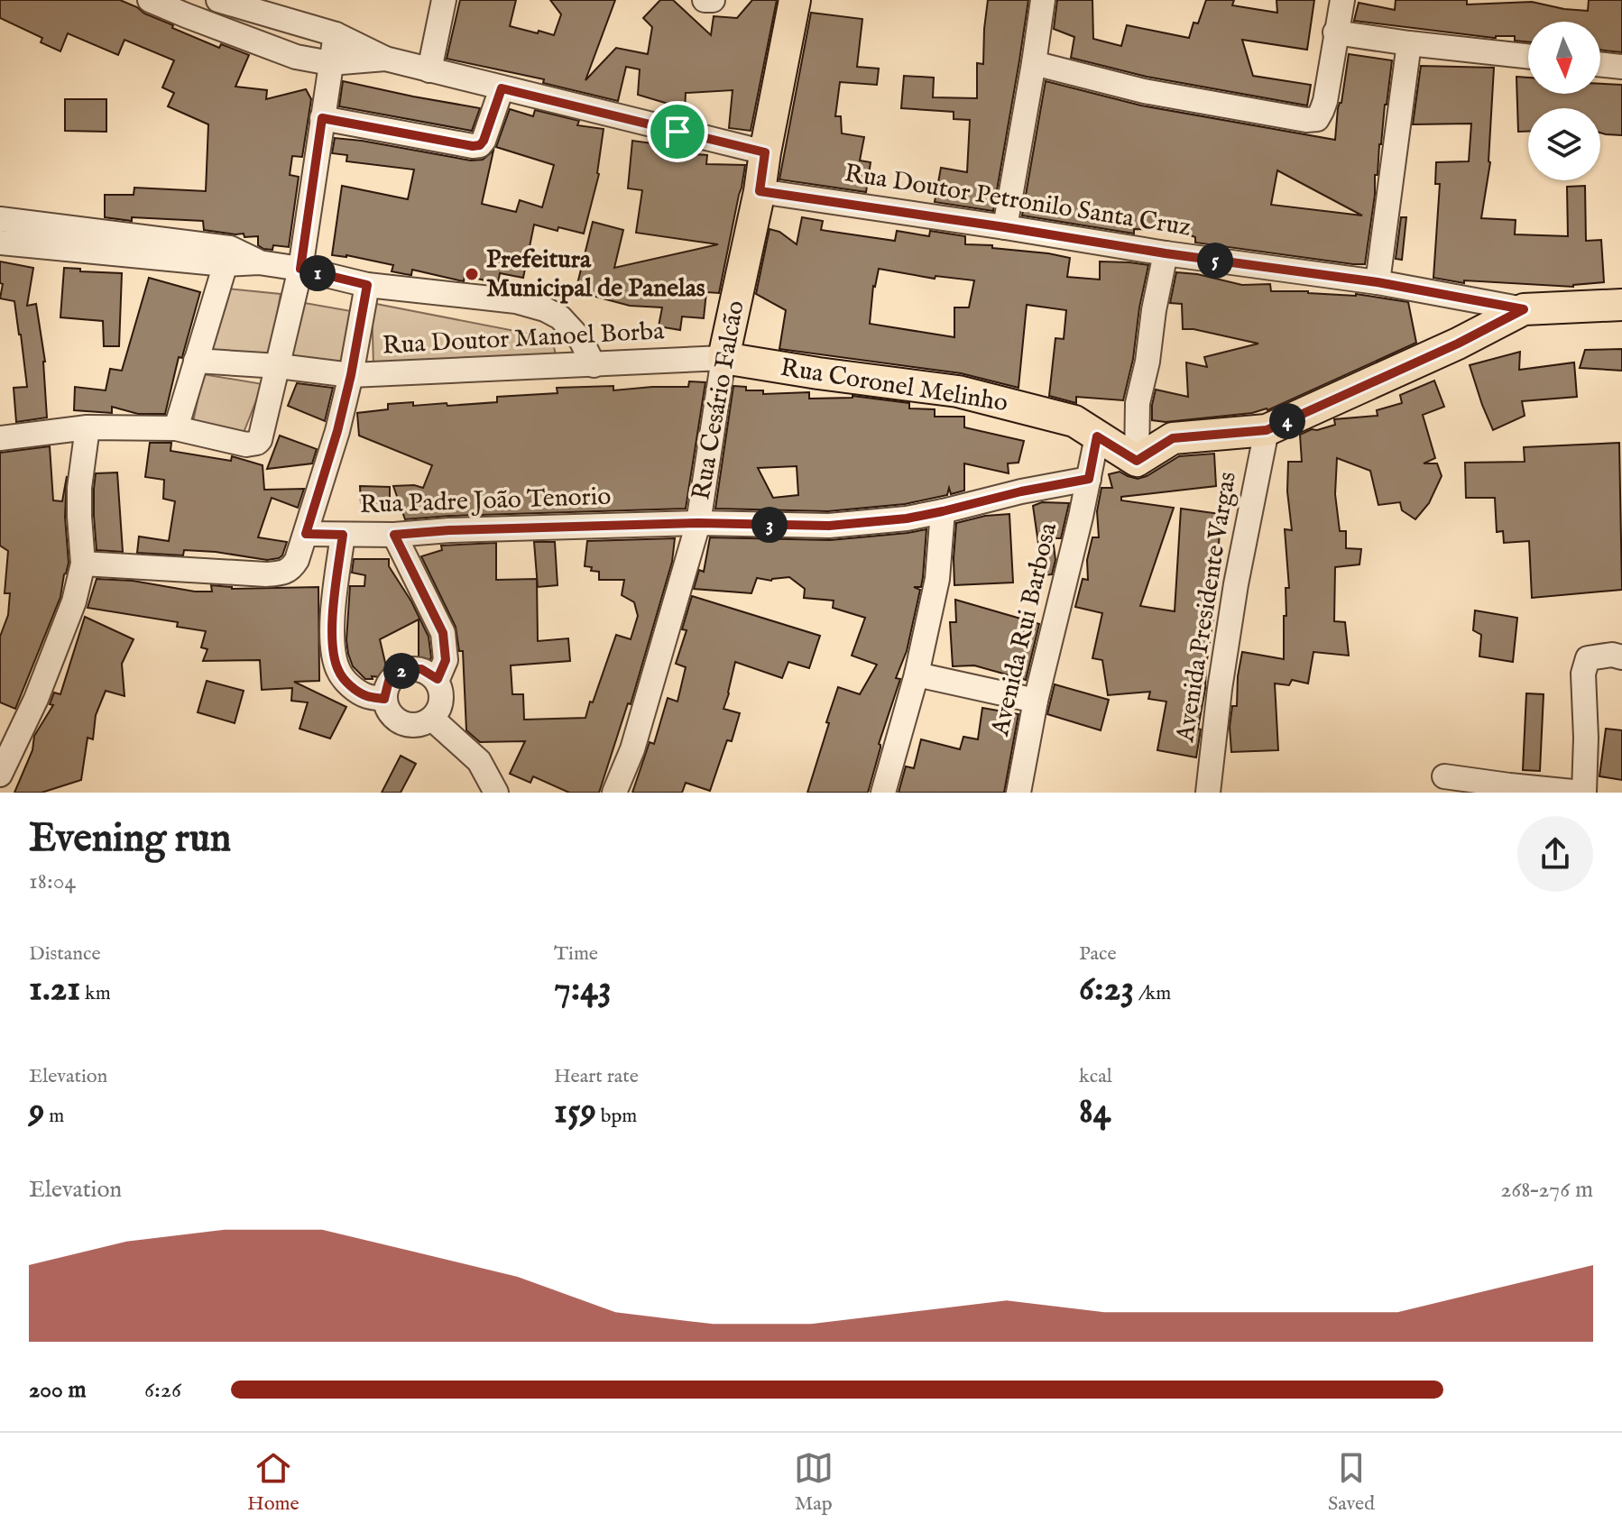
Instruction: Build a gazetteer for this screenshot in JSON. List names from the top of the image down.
{
  "streets": {
    "main road": ["Rua Coronel Melinho", "Rua Cesário Falcão"],
    "street": [
      "Rua Doutor Petronilo Santa Cruz",
      "Rua Doutor Manoel Borba",
      "Rua Padre João Tenorio",
      "Avenida Presidente Vargas",
      "Avenida Rui Barbosa"
    ]
  },
  "crossings": [
    ["Rua Doutor Petronilo Santa Cruz", "Rua Cesário Falcão"],
    ["Rua Doutor Manoel Borba", "Rua Coronel Melinho"],
    ["Rua Doutor Manoel Borba", "Rua Cesário Falcão"],
    ["Rua Coronel Melinho", "Rua Cesário Falcão"],
    ["Rua Coronel Melinho", "Avenida Rui Barbosa"],
    ["Rua Cesário Falcão", "Rua Padre João Tenorio"],
    ["Rua Padre João Tenorio", "Avenida Rui Barbosa"]
  ],
  "places": ["Prefeitura Municipal de Panelas"],
  "north": "bottom",
  "page": {
    "pins": [
      "5",
      "1",
      "4",
      "3",
      "2"
    ],
    "heading": ["Evening run", "18:04"],
    "stats": [
      ["Distance", "1.21 km"],
      ["Time", "7:43"],
      ["Pace", "6:23 /km"],
      ["Elevation", "9 m"],
      ["Heart rate", "159 bpm"],
      ["kcal", "84"]
    ],
    "chart": ["Elevation", "268–276 m"],
    "list": [
      {
        "name": "200 m",
        "note": "6:26"
      }
    ],
    "tabs": ["Home", "Map", "Saved"]
  }
}
